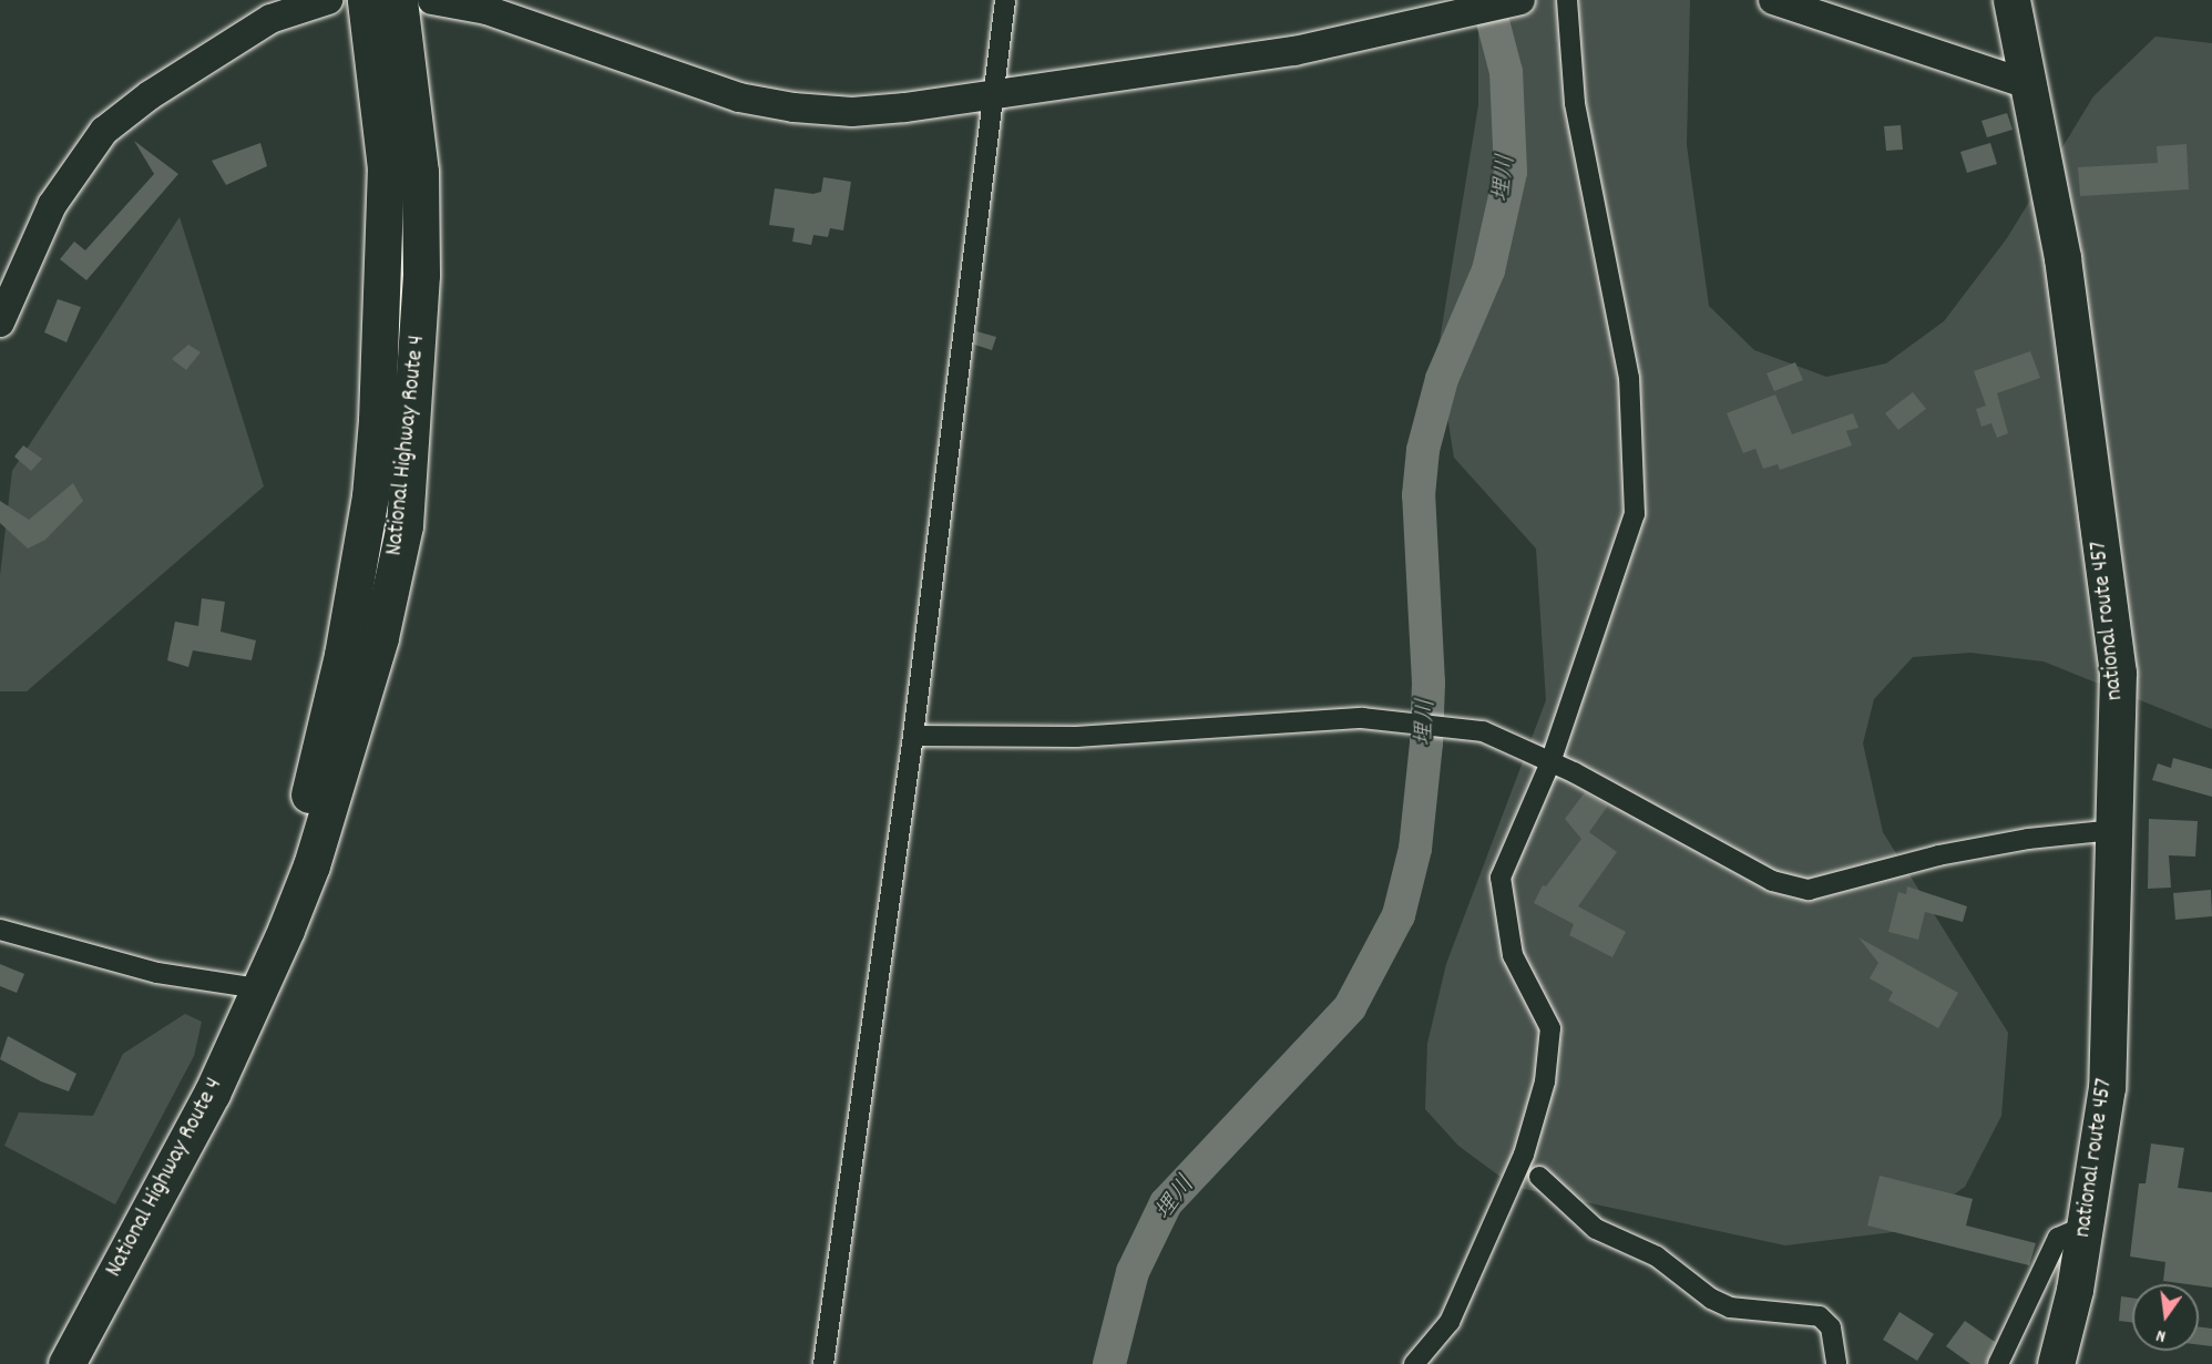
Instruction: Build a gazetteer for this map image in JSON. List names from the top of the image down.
{
  "streets": {
    "highway": ["National Highway Route 4", "national route 457"]
  },
  "water": ["埋川"],
  "north": "bottom"
}
